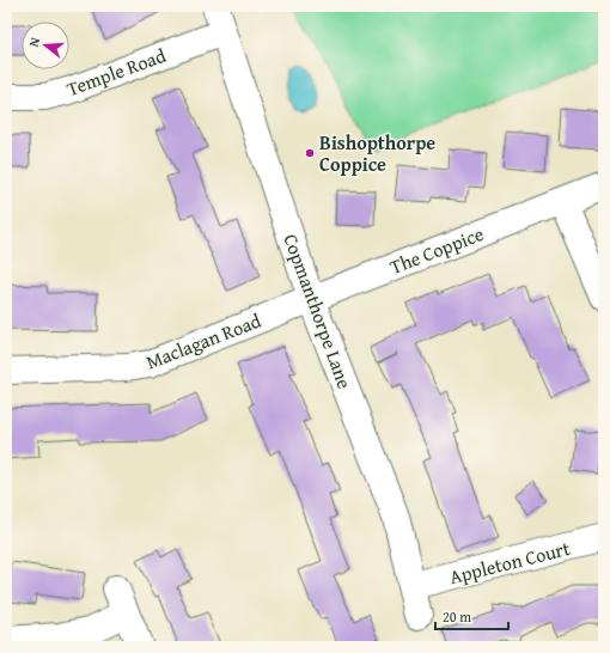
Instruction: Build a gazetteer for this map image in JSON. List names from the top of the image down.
{
  "streets": {
    "street": [
      "Temple Road",
      "The Coppice",
      "Copmanthorpe Lane",
      "Maclagan Road",
      "Appleton Court"
    ]
  },
  "crossings": [
    ["Temple Road", "Copmanthorpe Lane"],
    ["The Coppice", "Copmanthorpe Lane"],
    ["The Coppice", "Maclagan Road"],
    ["Copmanthorpe Lane", "Maclagan Road"],
    ["Copmanthorpe Lane", "Appleton Court"]
  ],
  "places": ["Bishopthorpe Coppice"],
  "scale_bar": "20 m",
  "north": "left"
}
